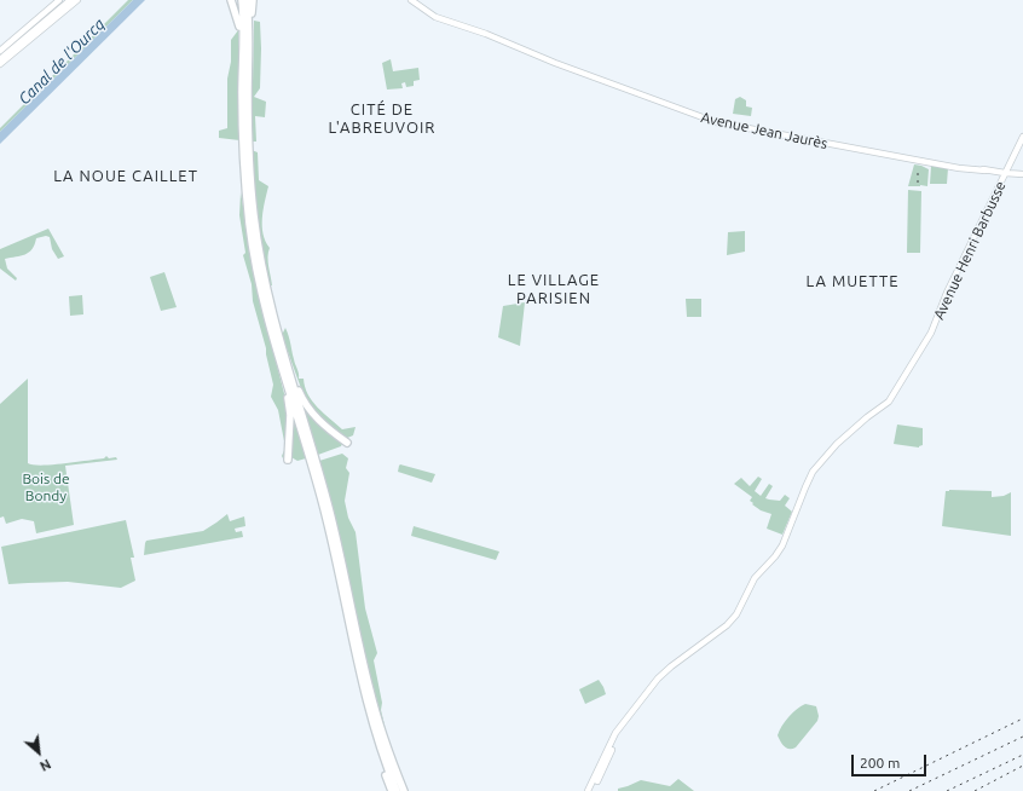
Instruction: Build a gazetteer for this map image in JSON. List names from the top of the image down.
{
  "streets": {
    "main road": ["Avenue Jean Jaurès", "Avenue Henri Barbusse"]
  },
  "crossings": [
    ["Avenue Jean Jaurès", "Avenue Henri Barbusse"]
  ],
  "districts": [
    "CITÉ DE L'ABREUVOIR",
    "LA NOUE CAILLET",
    "LE VILLAGE PARISIEN",
    "LA MUETTE"
  ],
  "water": ["Canal de l'Ourcq"],
  "parks": ["Bois de Bondy"],
  "scale_bar": "200 m",
  "north": "bottom right"
}
